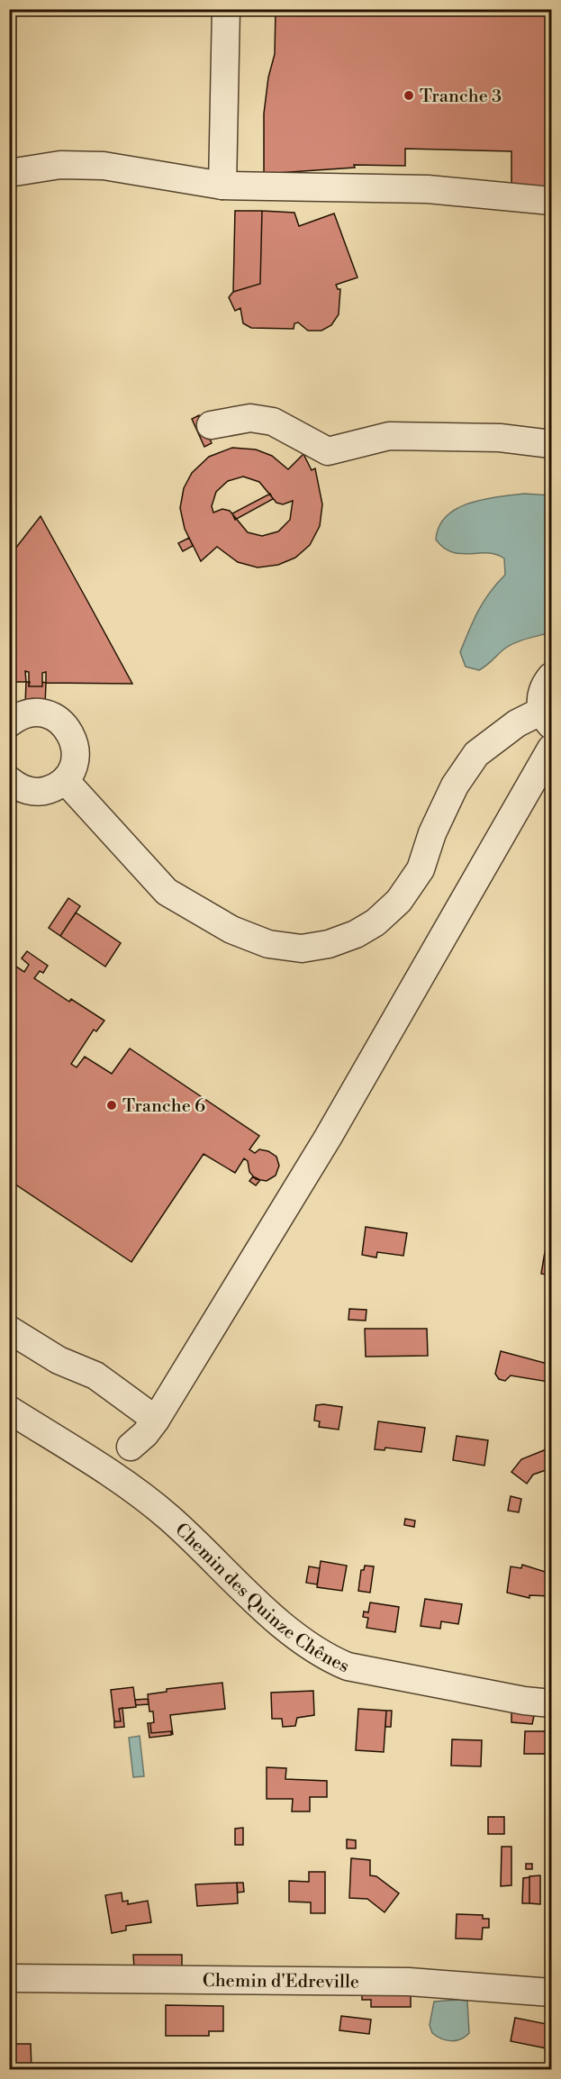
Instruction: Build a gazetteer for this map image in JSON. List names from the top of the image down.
{
  "streets": {
    "street": ["Chemin des Quinze Chênes", "Chemin d'Edreville"]
  },
  "places": ["Tranche 3", "Tranche 6"]
}
